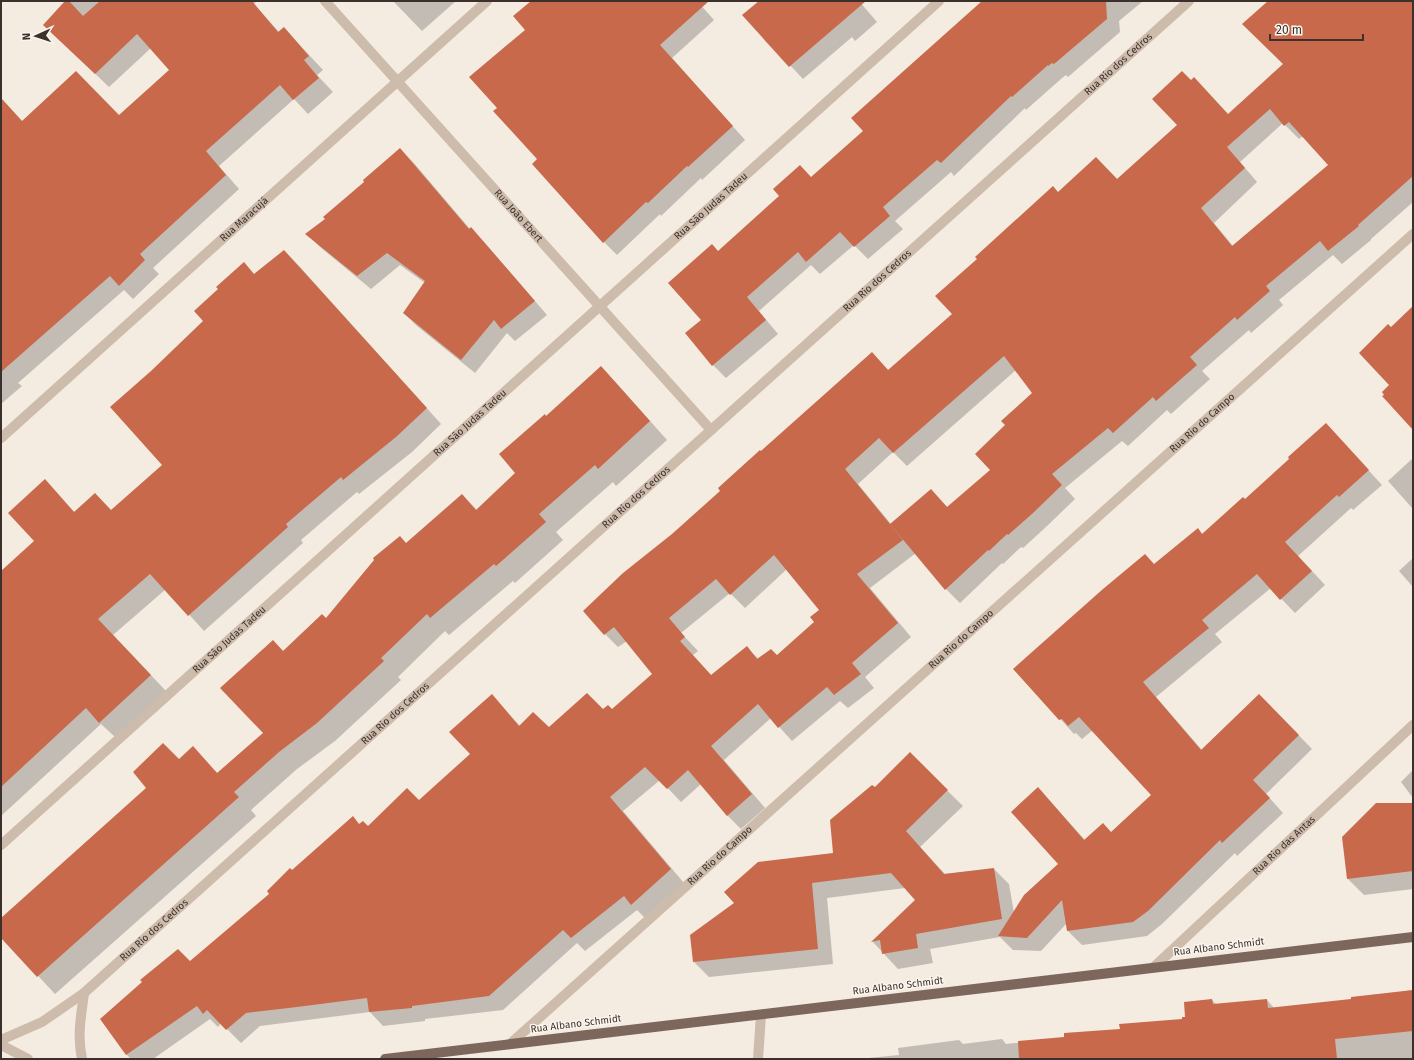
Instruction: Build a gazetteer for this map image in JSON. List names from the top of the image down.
{
  "streets": {
    "main road": ["Rua Albano Schmidt"],
    "street": [
      "Rua Rio dos Cedros",
      "Rua São Judas Tadeu",
      "Rua João Ebert",
      "Rua Maracujá",
      "Rua Rio do Campo",
      "Rua Rio das Antas"
    ]
  },
  "crossings": [
    ["Rua Rio dos Cedros", "Rua João Ebert"],
    ["Rua São Judas Tadeu", "Rua João Ebert"],
    ["Rua João Ebert", "Rua Maracujá"],
    ["Rua Rio do Campo", "Rua Albano Schmidt"],
    ["Rua Rio das Antas", "Rua Albano Schmidt"]
  ],
  "scale_bar": "20 m",
  "north": "left"
}
